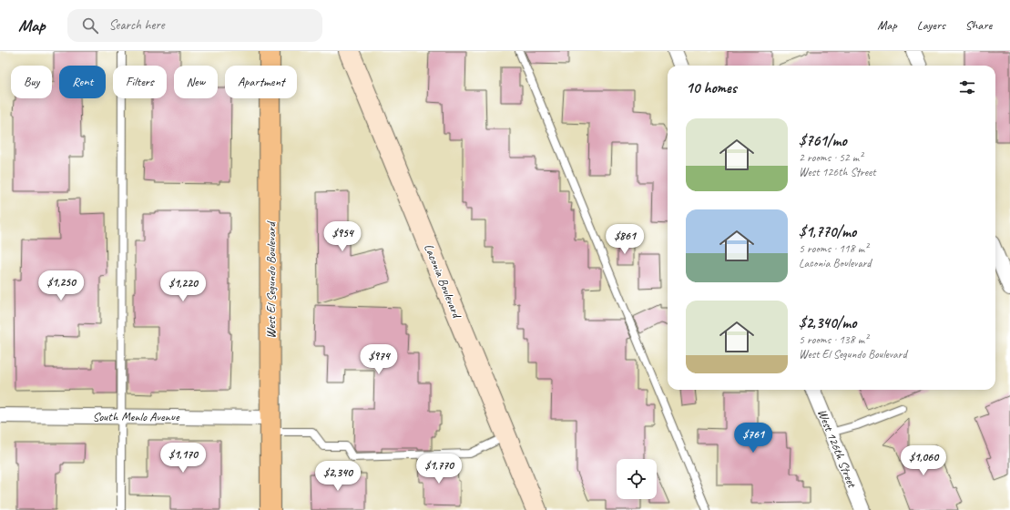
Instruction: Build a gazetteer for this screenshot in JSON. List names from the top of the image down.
{
  "streets": {
    "main road": ["West El Segundo Boulevard"],
    "street": ["Laconia Boulevard", "South Menlo Avenue", "West 126th Street"]
  },
  "crossings": [
    ["West El Segundo Boulevard", "South Menlo Avenue"]
  ],
  "page": {
    "header": "Map",
    "search": "Search here",
    "nav": ["Map", "Layers", "Share"],
    "chip": [
      "Buy",
      "Rent",
      "Filters",
      "New",
      "Apartment"
    ],
    "heading": "10 homes",
    "list": [
      {
        "name": "$761/mo",
        "note": "2 rooms · 52 m² · West 126th Street"
      },
      {
        "name": "$1,770/mo",
        "note": "5 rooms · 118 m² · Laconia Boulevard"
      },
      {
        "name": "$2,340/mo",
        "note": "5 rooms · 138 m² · West El Segundo Boulevard"
      }
    ],
    "price": [
      "$954",
      "$861",
      "$1,250",
      "$1,220",
      "$974",
      "$761",
      "$1,170",
      "$1,060",
      "$1,770",
      "$2,340"
    ]
  }
}
